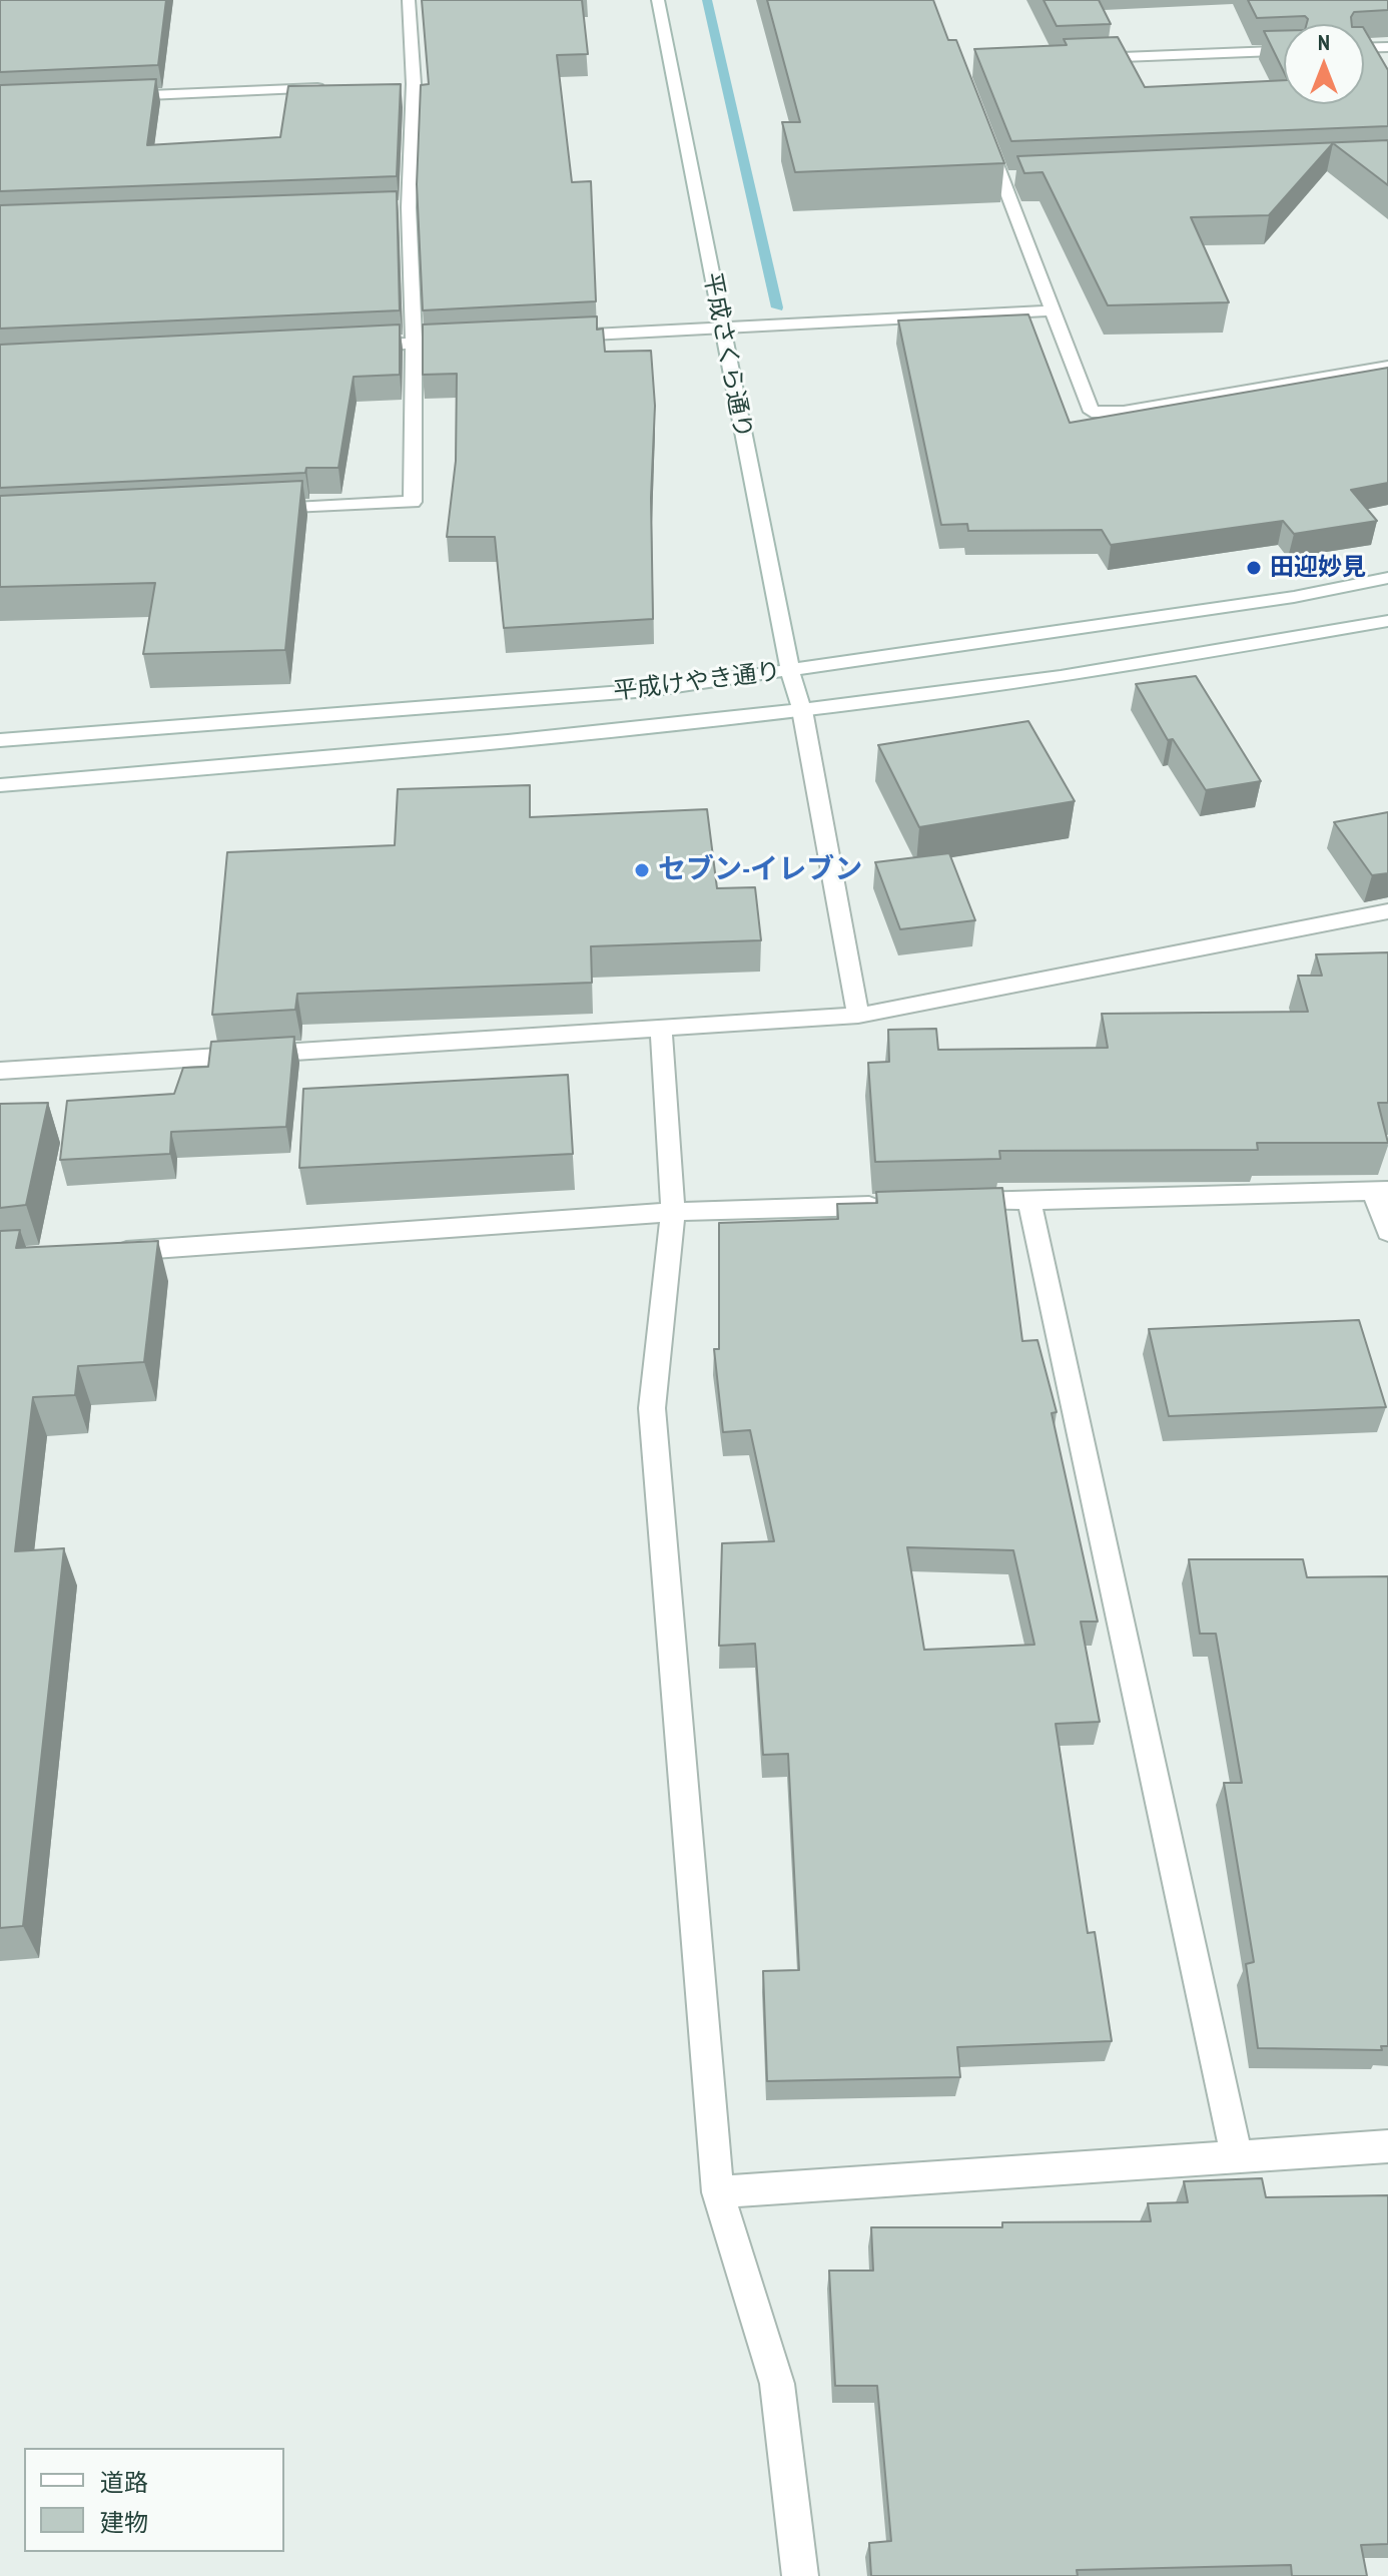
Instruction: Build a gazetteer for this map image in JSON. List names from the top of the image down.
{
  "streets": {
    "street": ["平成さくら通り", "平成けやき通り"]
  },
  "crossings": [
    ["平成さくら通り", "平成けやき通り"]
  ],
  "places": ["田迎妙見", "セブン-イレブン"],
  "legend": ["道路", "建物"],
  "north": "top"
}
